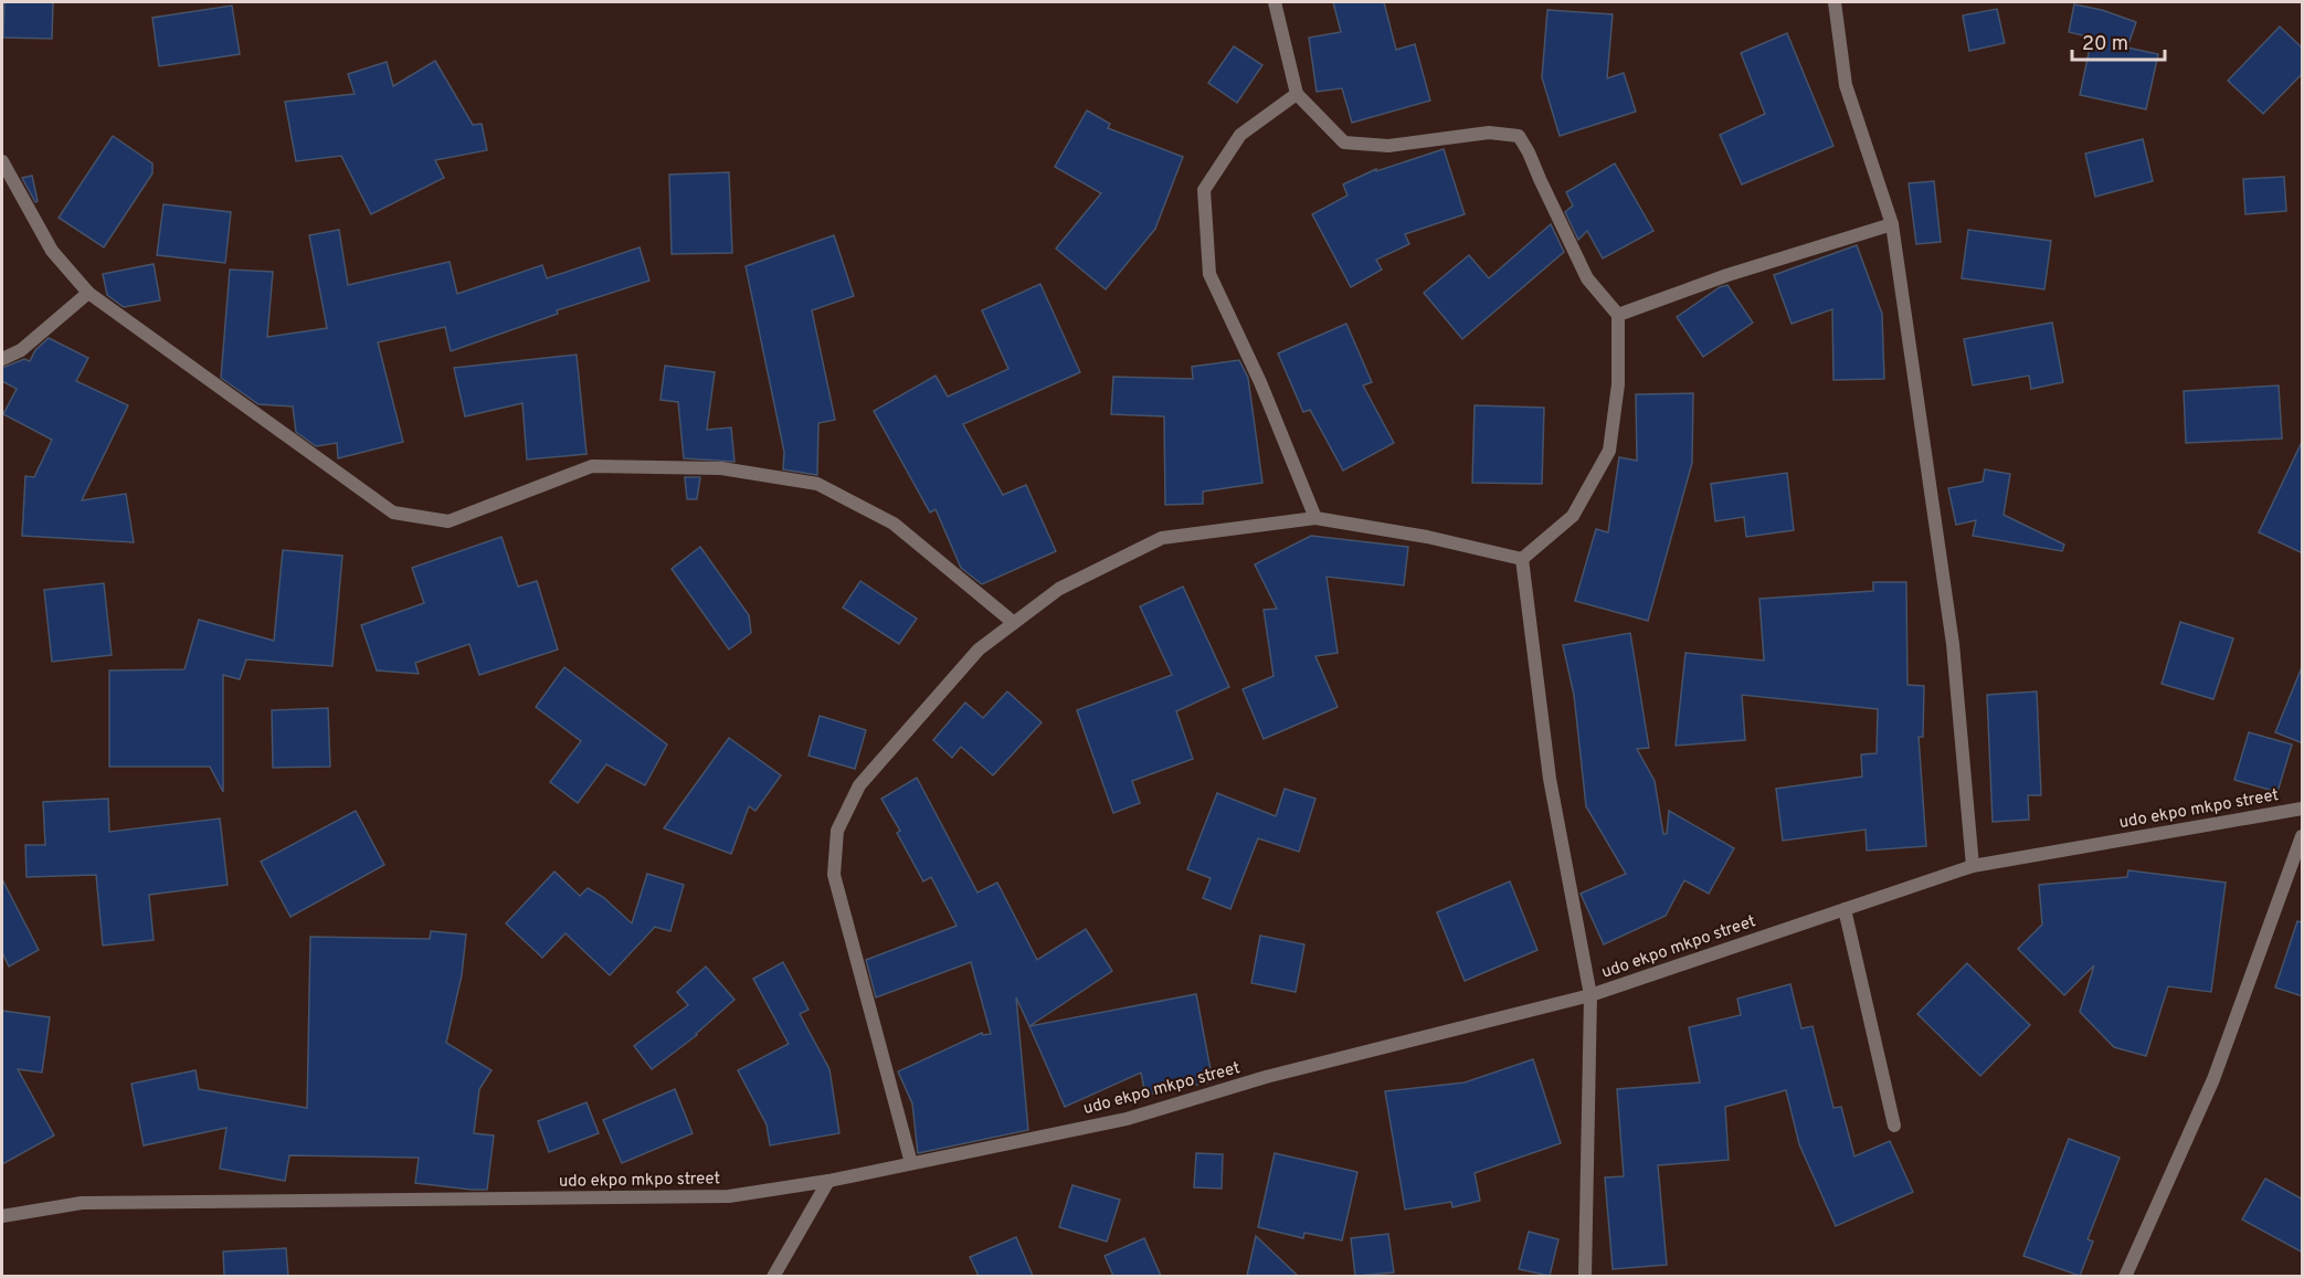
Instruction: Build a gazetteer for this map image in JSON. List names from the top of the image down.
{
  "streets": {
    "street": ["udo ekpo mkpo street"]
  },
  "scale_bar": "20 m"
}
